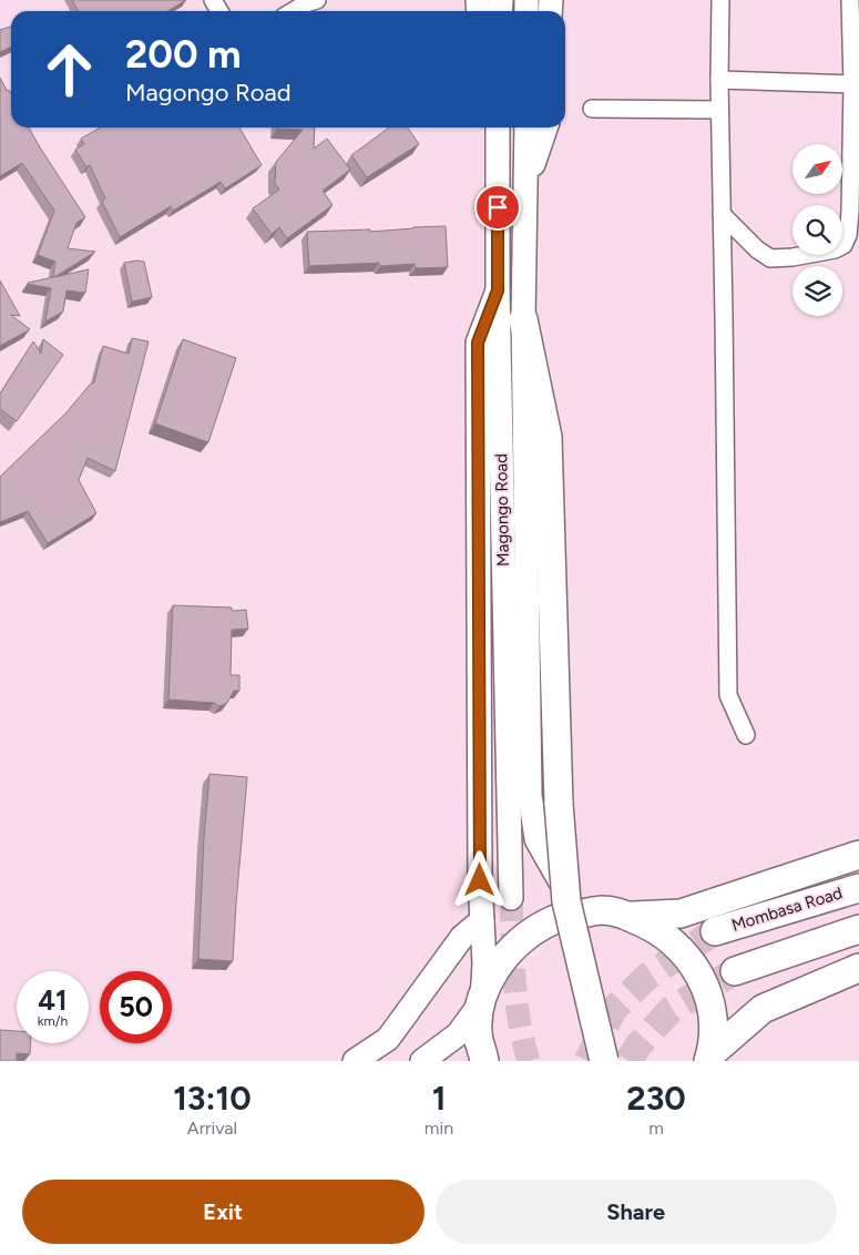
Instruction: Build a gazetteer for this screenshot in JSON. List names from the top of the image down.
{
  "streets": {
    "highway": ["Mombasa Road"],
    "main road": ["Magongo Road"]
  },
  "north": "top right",
  "page": {
    "turn": ["200 m", "Magongo Road"],
    "speed": "41 km/h",
    "limit": "50",
    "eta": [
      "13:10",
      "Arrival",
      "1",
      "min",
      "230",
      "m"
    ],
    "buttons": ["Exit", "Share"]
  }
}
